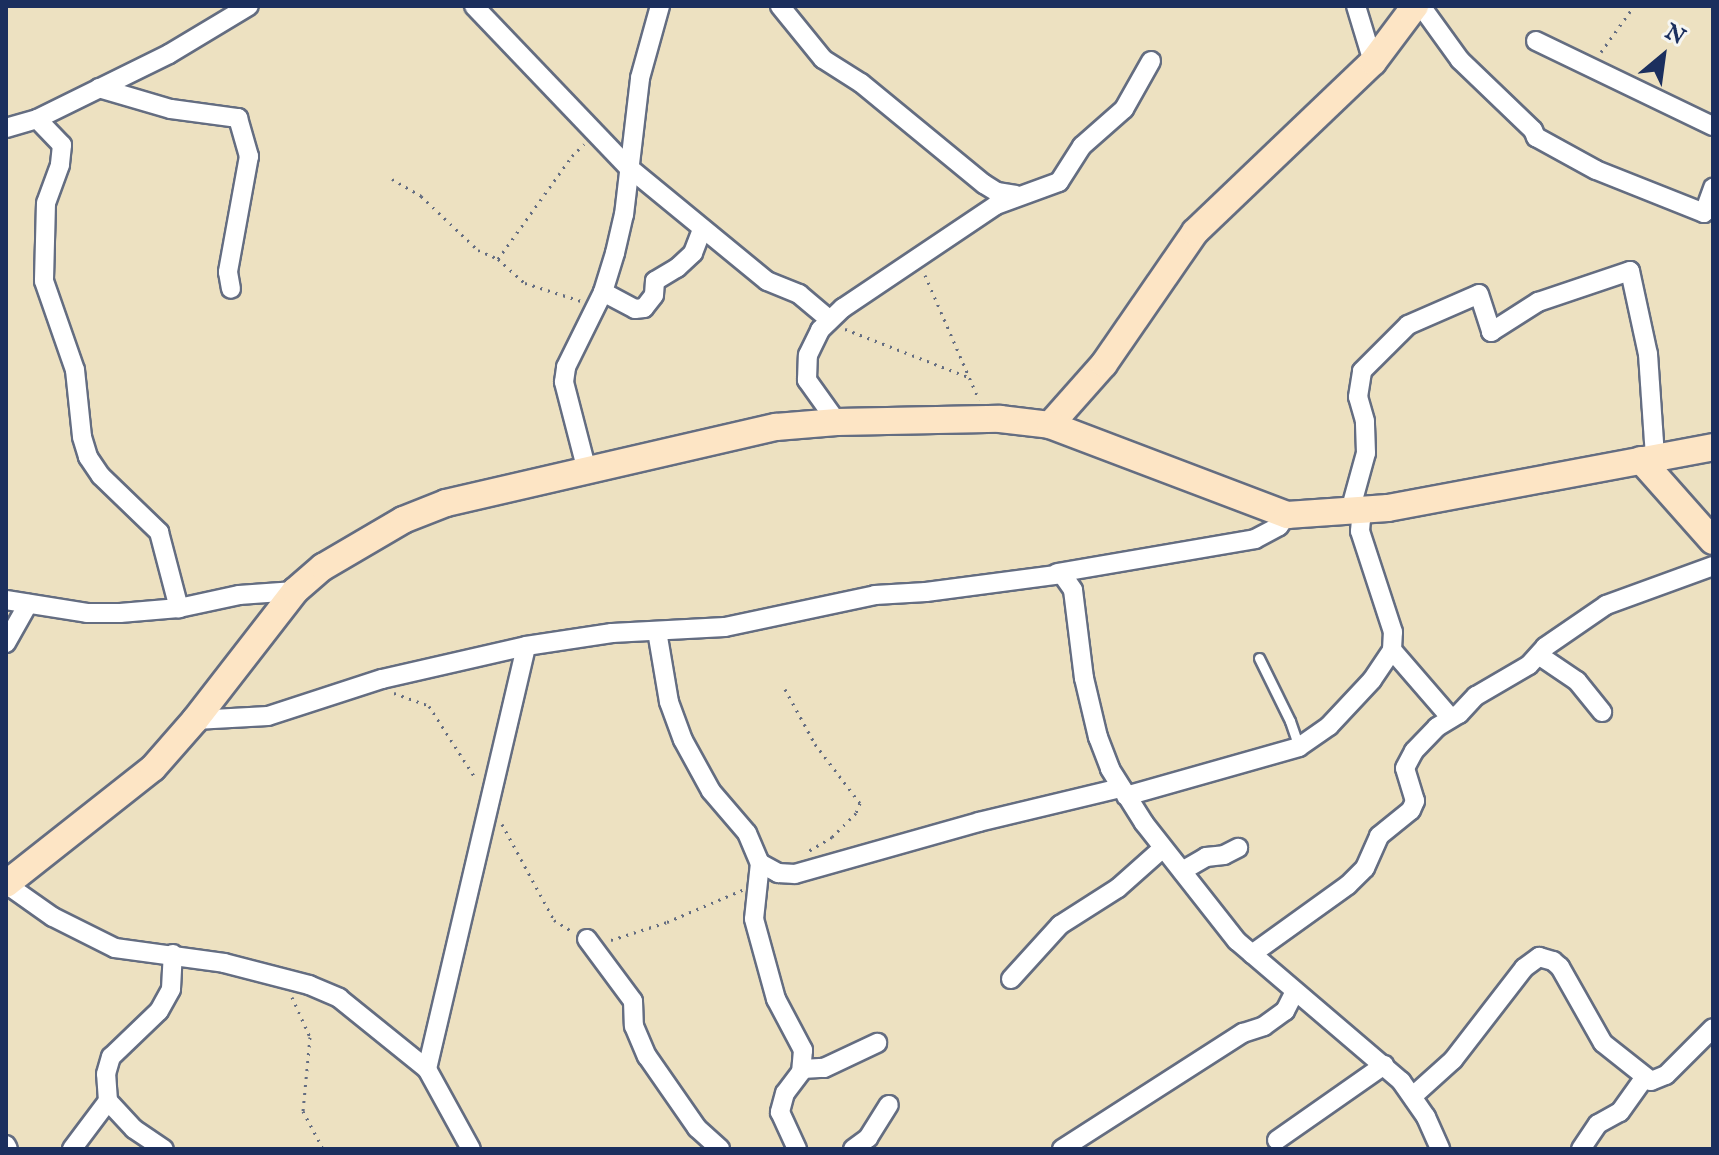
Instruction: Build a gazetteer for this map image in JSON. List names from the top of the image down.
{
  "north": "top right"
}
